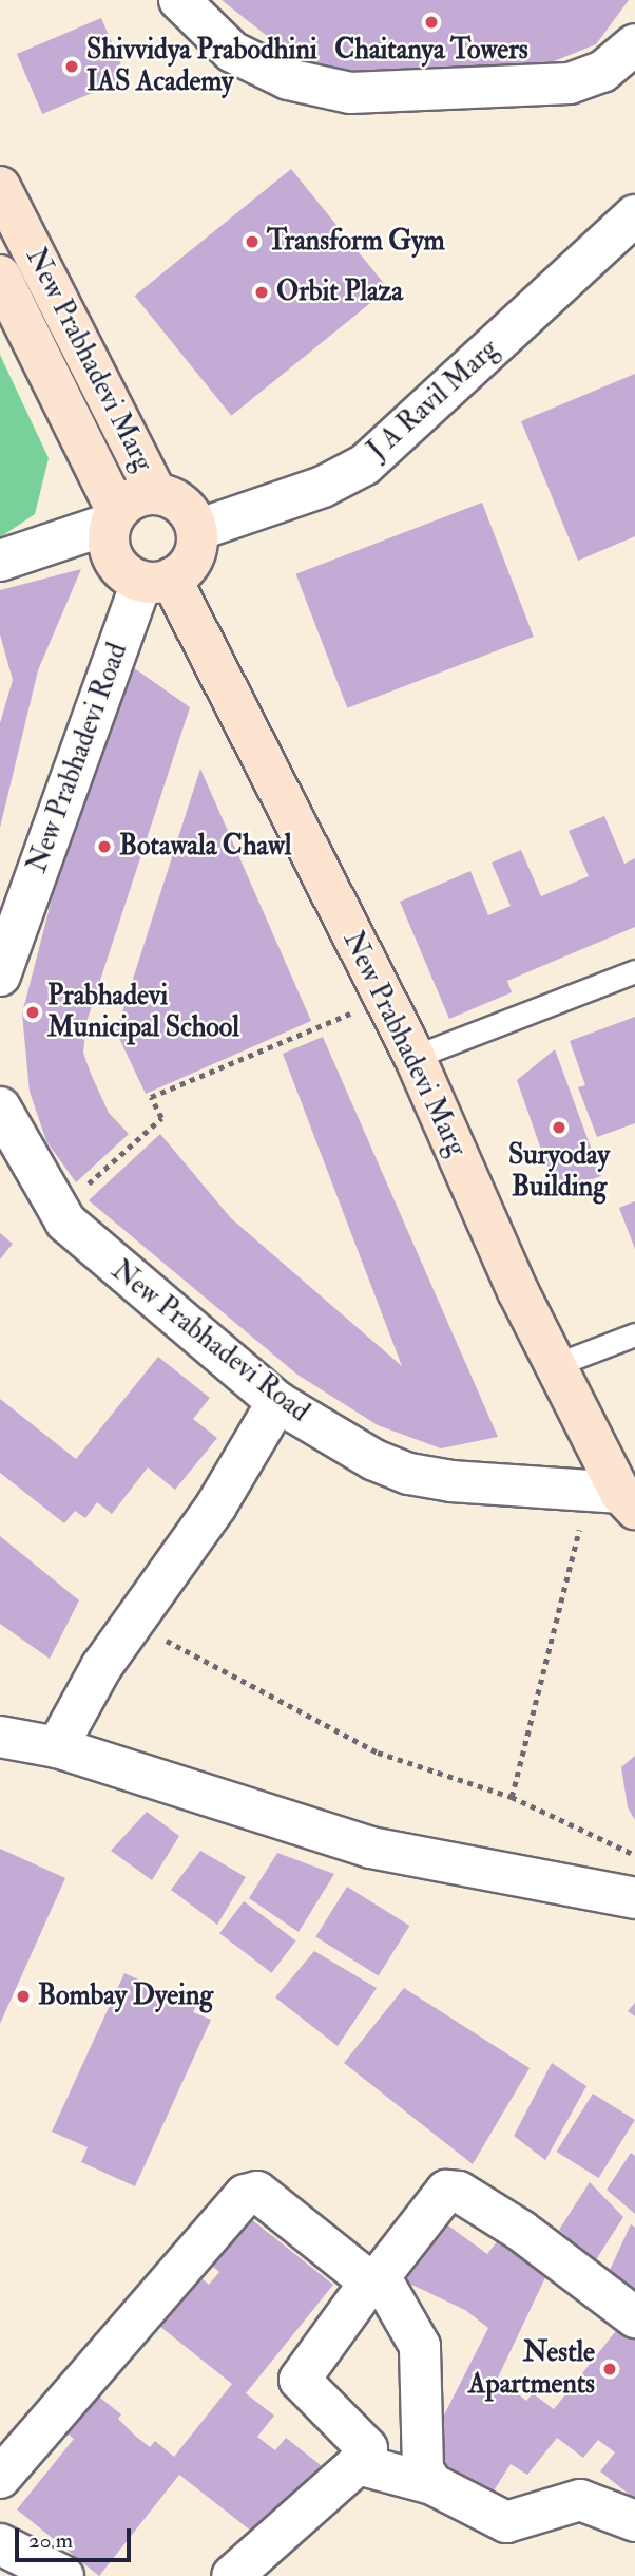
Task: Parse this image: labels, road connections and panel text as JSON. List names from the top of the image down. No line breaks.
{"streets":{"main road":["New Prabhadevi Marg"],"street":["J A Ravil Marg","New Prabhadevi Road"]},"crossings":[["New Prabhadevi Marg","J A Ravil Marg"],["New Prabhadevi Marg","New Prabhadevi Road"],["J A Ravil Marg","New Prabhadevi Road"]],"places":["Chaitanya Towers","Shivvidya Prabodhini IAS Academy","Transform Gym","Orbit Plaza","Botawala Chawl","Prabhadevi Municipal School","Suryoday Building","Bombay Dyeing","Nestle Apartments"],"scale_bar":"20 m"}
